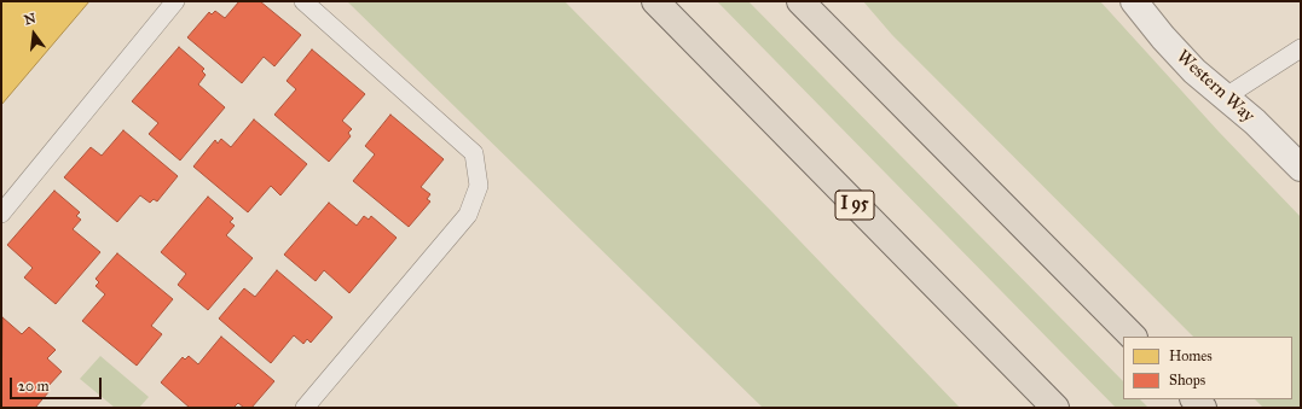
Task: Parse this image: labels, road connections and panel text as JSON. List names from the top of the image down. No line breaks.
{"streets":{"highway":["I 95"],"street":["Western Way"]},"legend":["Homes","Shops"],"scale_bar":"20 m","north":"top"}
